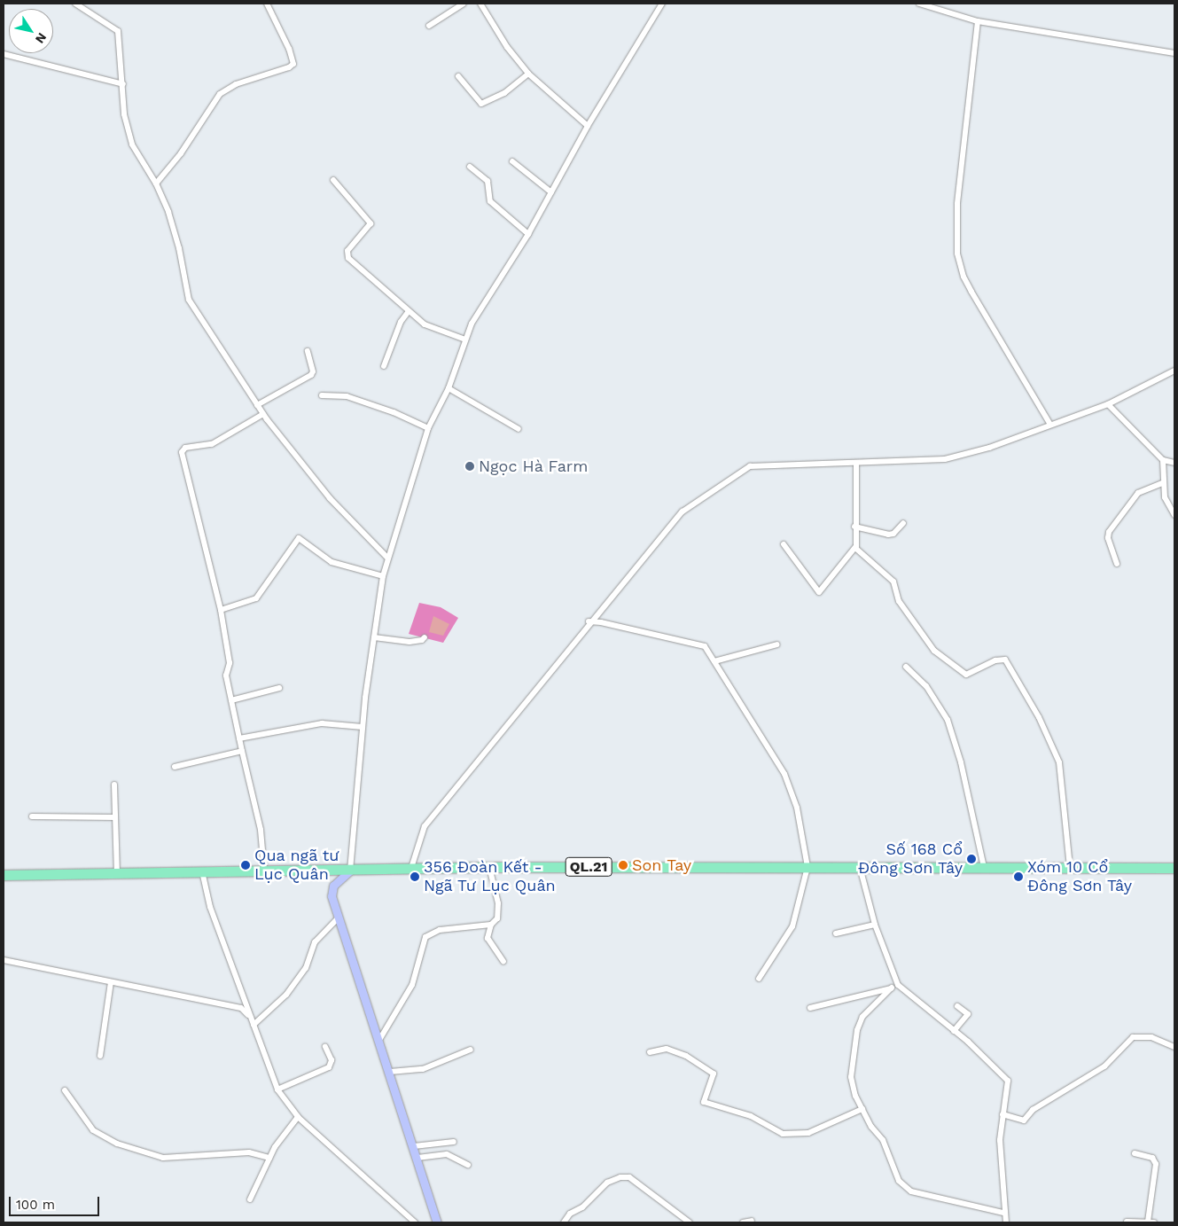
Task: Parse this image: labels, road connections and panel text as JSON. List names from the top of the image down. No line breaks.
{"streets":{"highway":["QL.21"]},"places":["Ngọc Hà Farm","Số 168 Cổ Đông Sơn Tây","Qua ngã tư Lục Quân","Son Tay","356 Đoàn Kết - Ngã Tư Lục Quân","Xóm 10 Cổ Đông Sơn Tây"],"scale_bar":"100 m","north":"bottom right"}
